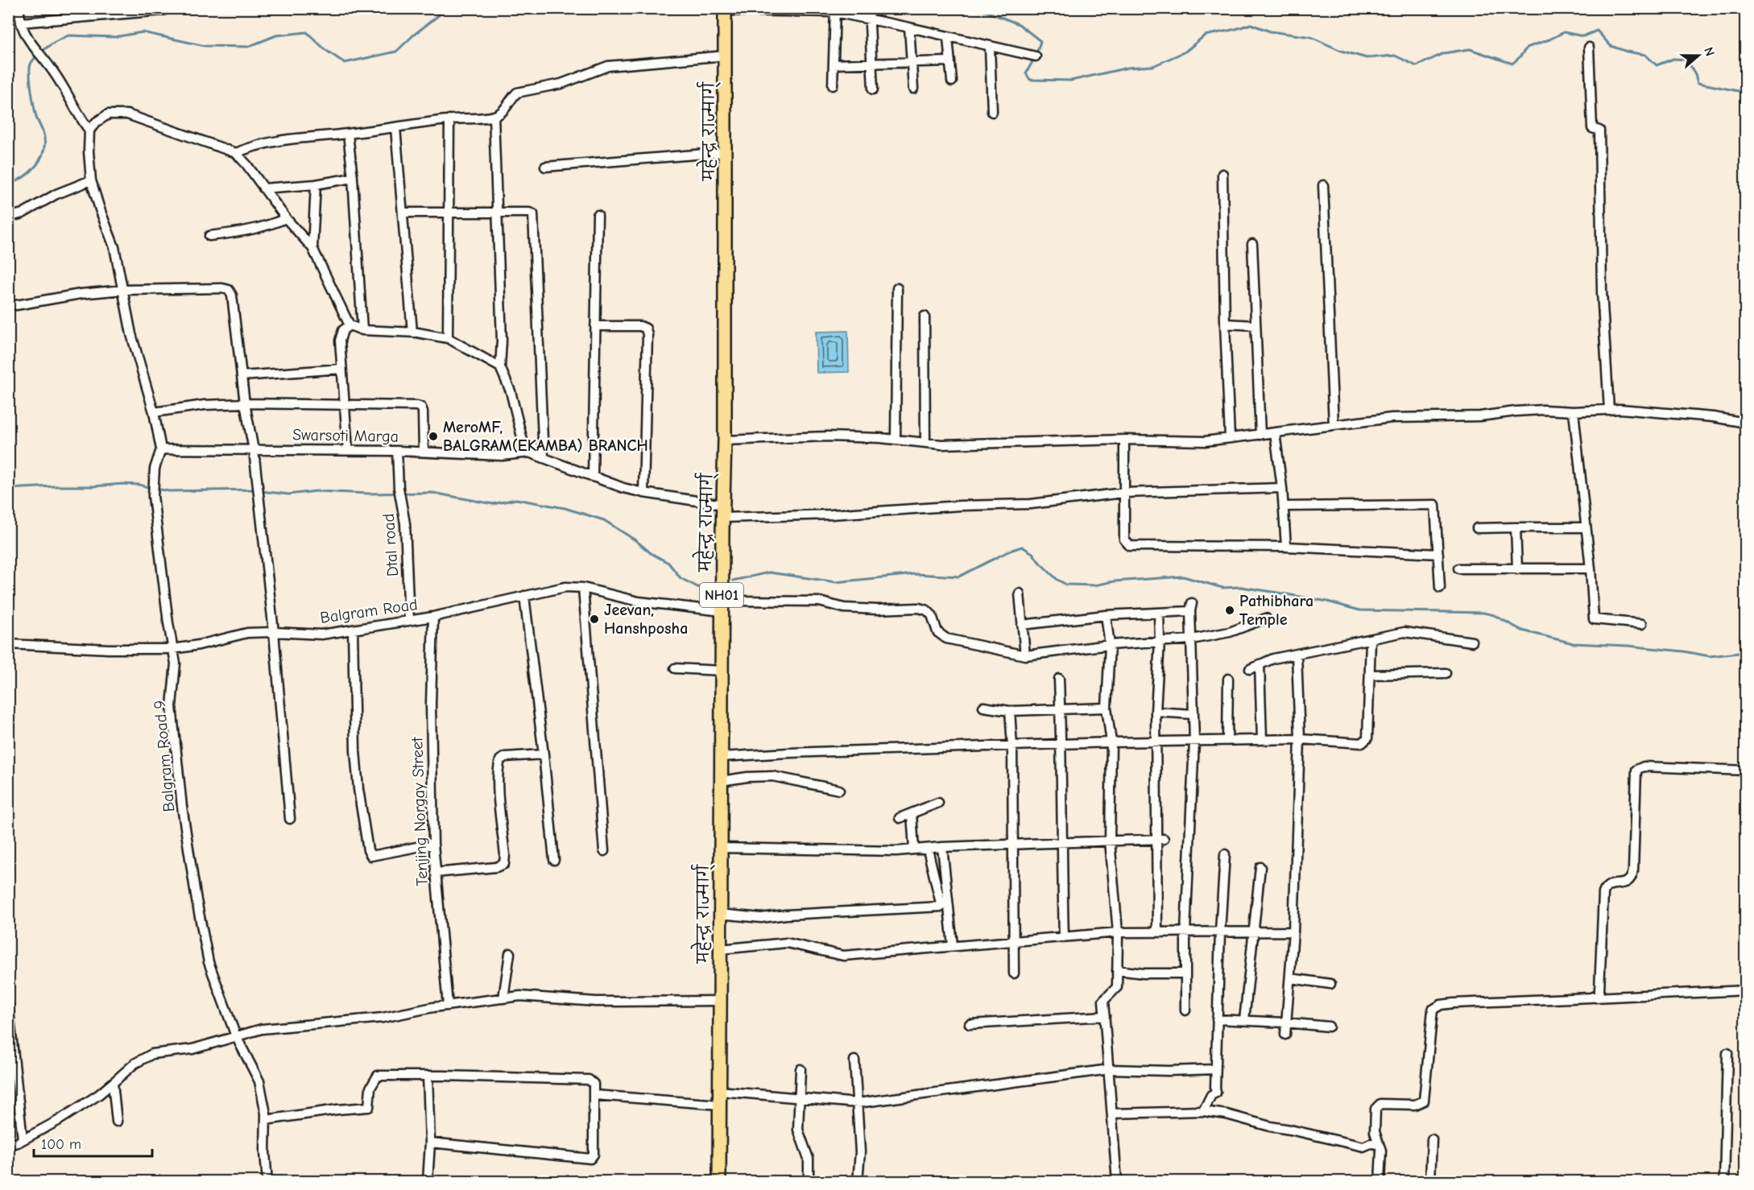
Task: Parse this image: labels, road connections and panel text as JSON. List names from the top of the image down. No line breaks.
{"streets":{"highway":["महेन्द्र राज्मार्ग्","NH01"],"street":["Swarsoti Marga","Dtal road","Balgram Road","Balgram Road 9","Tenjing Norgay Street"]},"crossings":[["महेन्द्र राज्मार्ग्","Balgram Road"],["Swarsoti Marga","Dtal road"],["Swarsoti Marga","Balgram Road 9"],["Dtal road","Balgram Road"],["Balgram Road","Balgram Road 9"],["Balgram Road","Tenjing Norgay Street"]],"places":["MeroMF, BALGRAM(EKAMBA) BRANCH","Pathibhara Temple","Jeevan, Hanshposha"],"scale_bar":"100 m","north":"right"}
